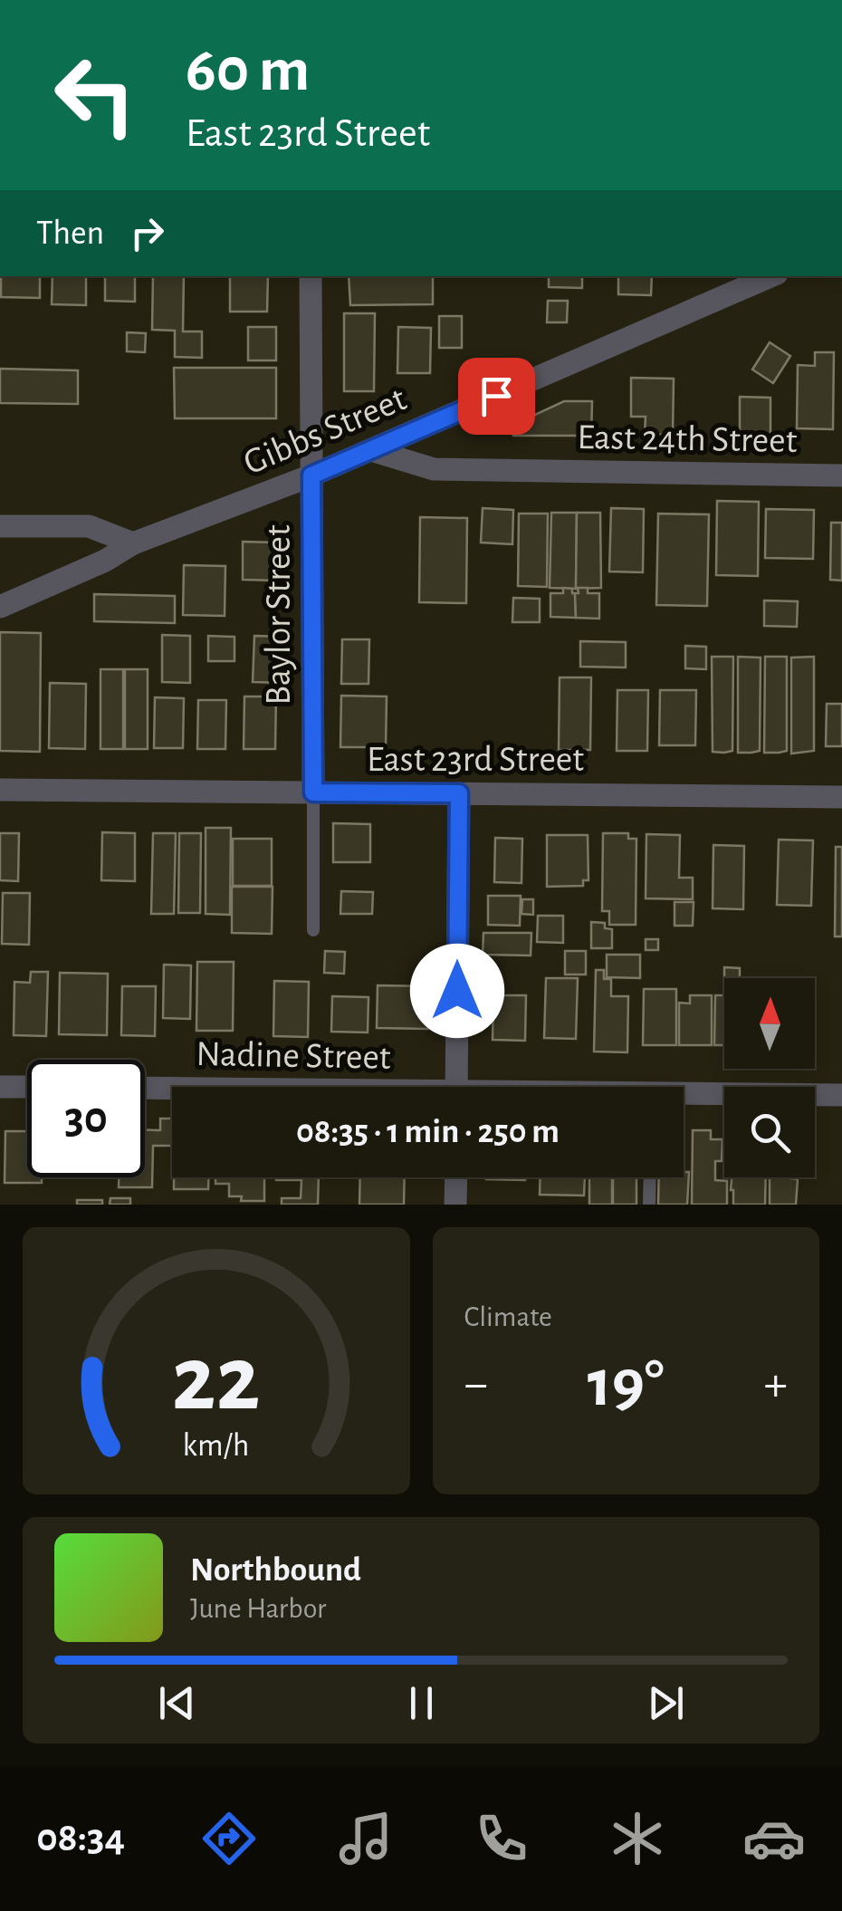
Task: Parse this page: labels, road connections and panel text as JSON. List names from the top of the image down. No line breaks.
{"streets":{"street":["Gibbs Street","East 24th Street","Baylor Street","East 23rd Street","Nadine Street"]},"crossings":[["Gibbs Street","East 24th Street"],["Gibbs Street","Baylor Street"],["Baylor Street","East 23rd Street"]],"north":"top","page":{"turn":["60 m","East 23rd Street"],"then":"Then","limit":"30","trip":"08:35 · 1 min · 250 m","tile":"Climate","heat":["−","19°","+"],"song":["Northbound","June Harbor"],"tabs":"08:34","gauge":["22","km/h"]}}
